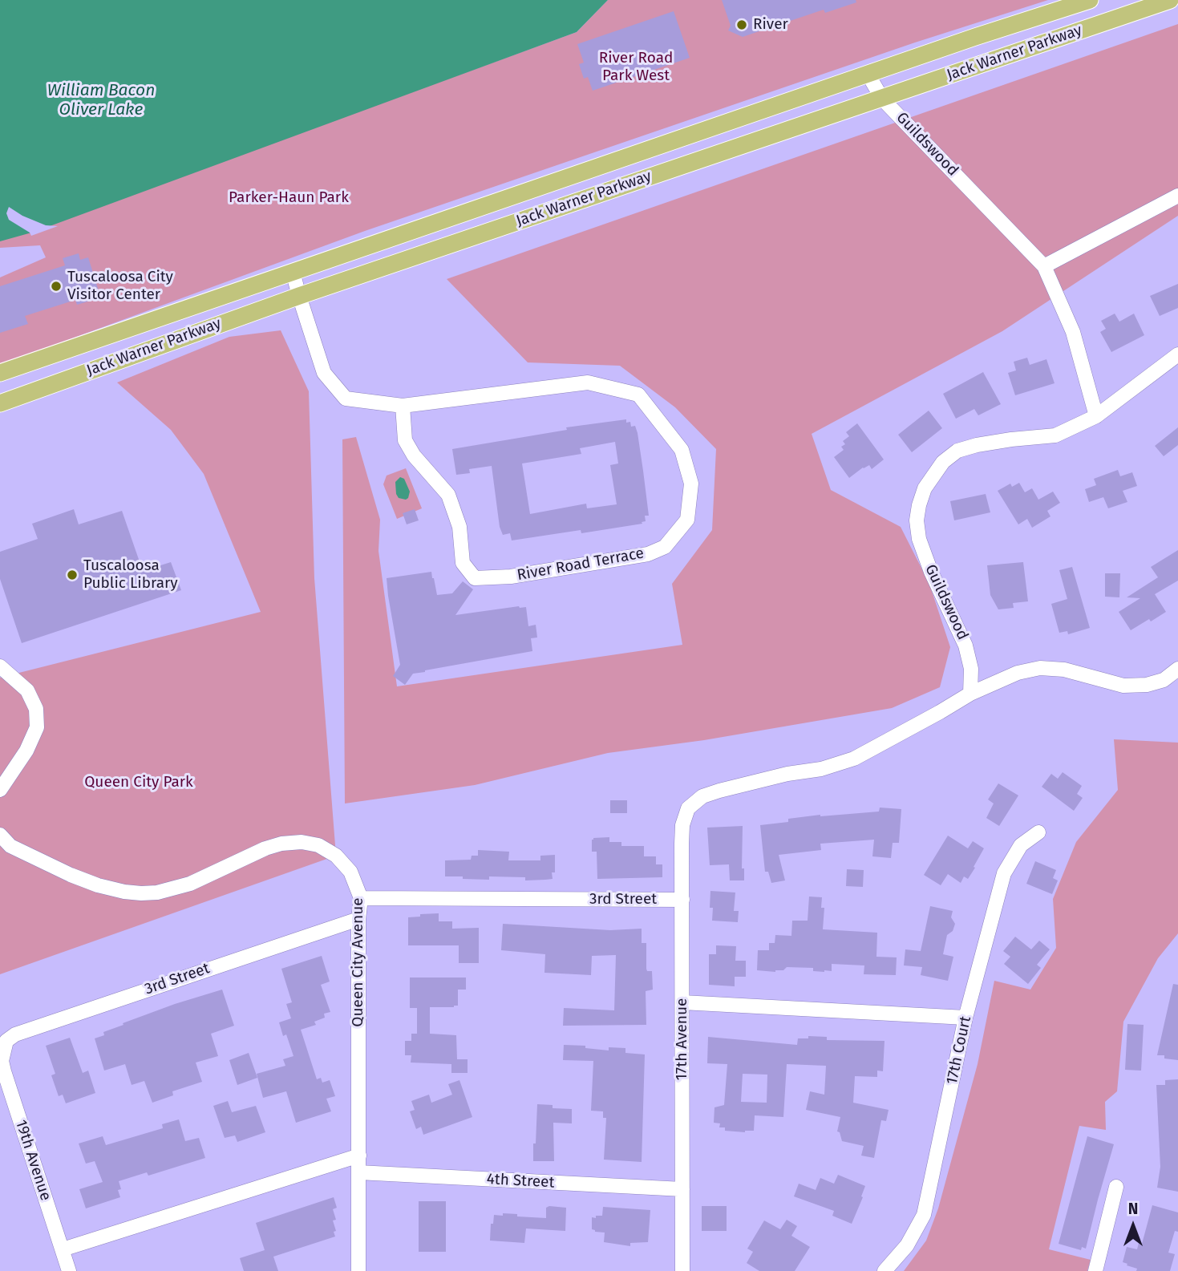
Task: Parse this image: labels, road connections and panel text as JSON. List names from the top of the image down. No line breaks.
{"streets":{"main road":["Jack Warner Parkway"],"street":["Guildswood","River Road Terrace","3rd Street","Queen City Avenue","17th Avenue","17th Court","19th Avenue","4th Street"]},"crossings":[["Jack Warner Parkway","Guildswood"],["Jack Warner Parkway","River Road Terrace"],["Guildswood","17th Avenue"],["3rd Street","Queen City Avenue"],["3rd Street","17th Avenue"],["3rd Street","19th Avenue"],["Queen City Avenue","4th Street"],["17th Avenue","4th Street"]],"water":["William Bacon Oliver Lake"],"parks":["River Road Park West","Parker-Haun Park","Queen City Park"],"places":["River","Tuscaloosa City Visitor Center","Tuscaloosa Public Library"],"north":"top"}
